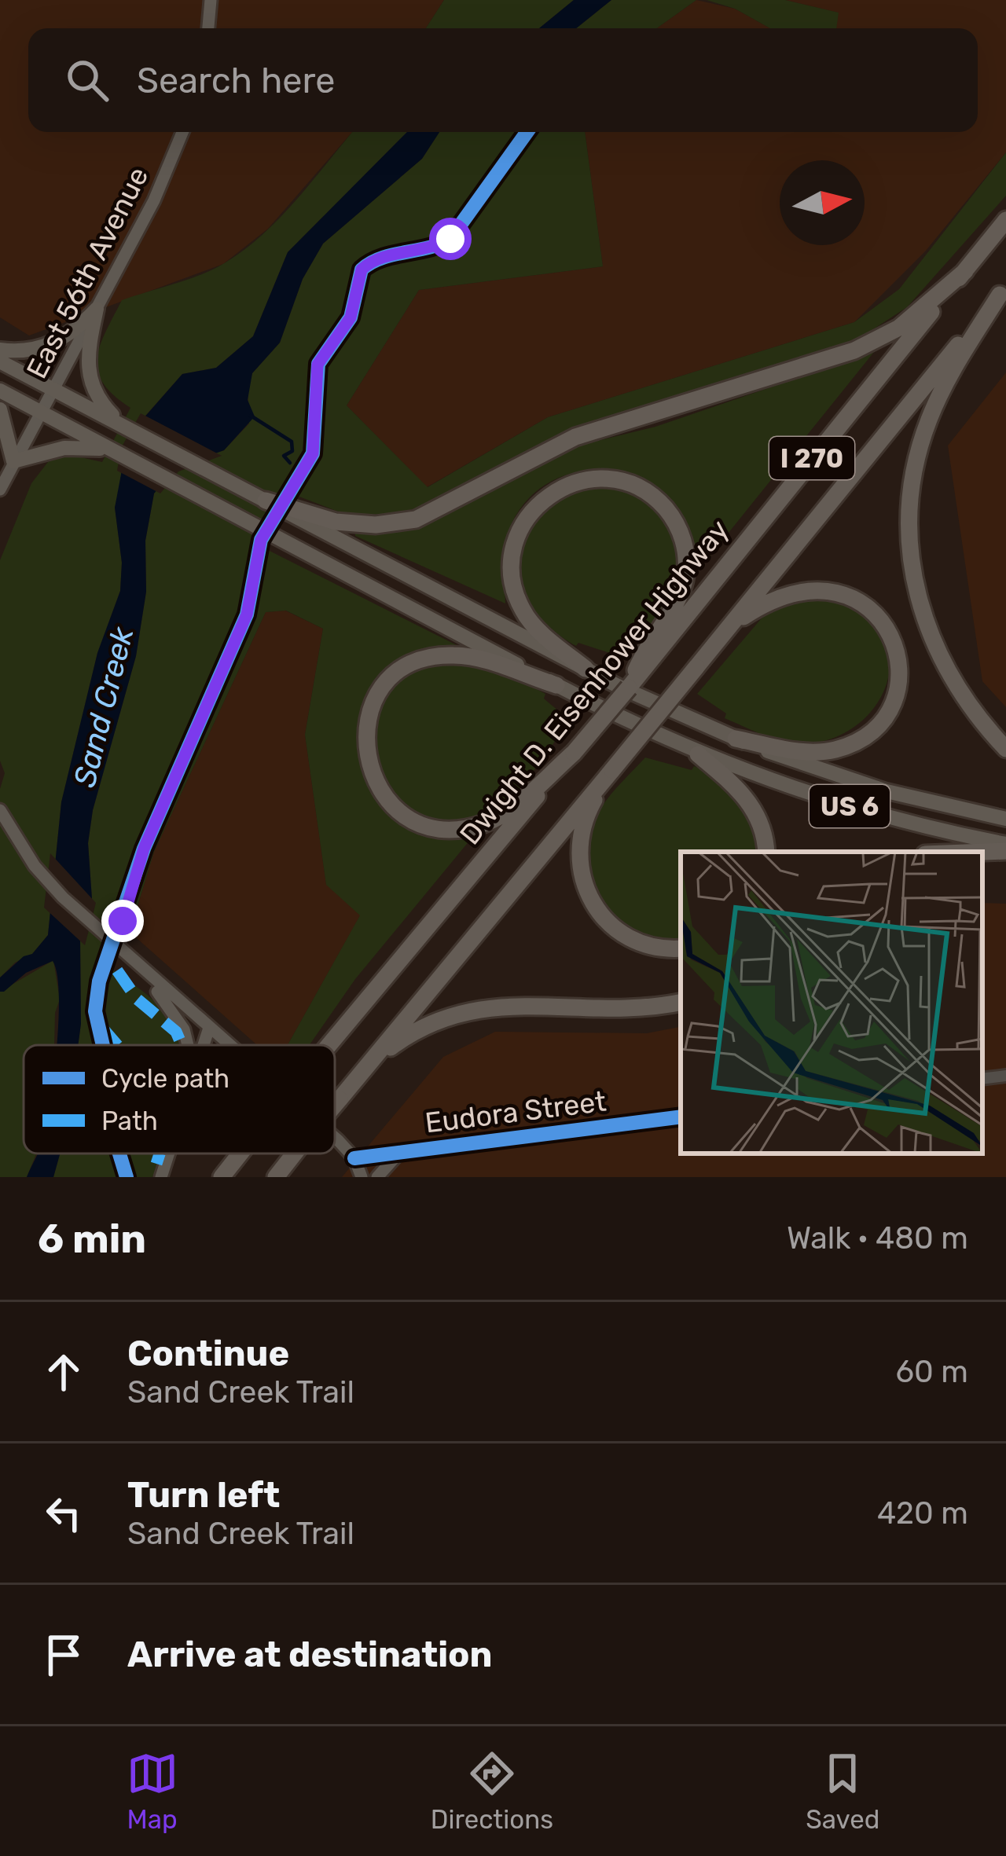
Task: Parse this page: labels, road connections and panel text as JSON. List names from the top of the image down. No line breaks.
{"streets":{"highway":["I 270","Dwight D. Eisenhower Highway","US 6"],"main road":["East 56th Avenue"],"street":["Eudora Street"]},"crossings":[["East 56th Avenue","US 6"]],"water":["Sand Creek"],"legend":["Cycle path","Path"],"north":"right","page":{"search":"Search here","heading":["6 min","Walk · 480 m"],"list":[["Continue","Sand Creek Trail","60 m"],["Turn left","Sand Creek Trail","420 m"],"Arrive at destination"],"nav":["Map","Directions","Saved"]}}
